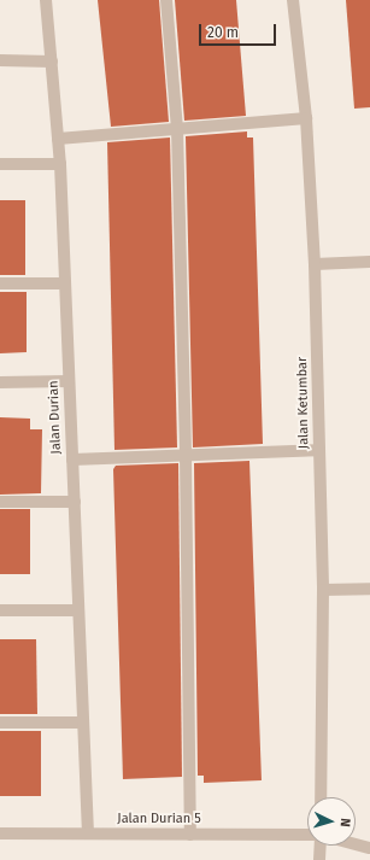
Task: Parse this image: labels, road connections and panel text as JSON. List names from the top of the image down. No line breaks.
{"streets":{"street":["Jalan Ketumbar","Jalan Durian","Jalan Durian 5"]},"crossings":[["Jalan Durian","Jalan Durian 5"]],"scale_bar":"20 m","north":"right"}
